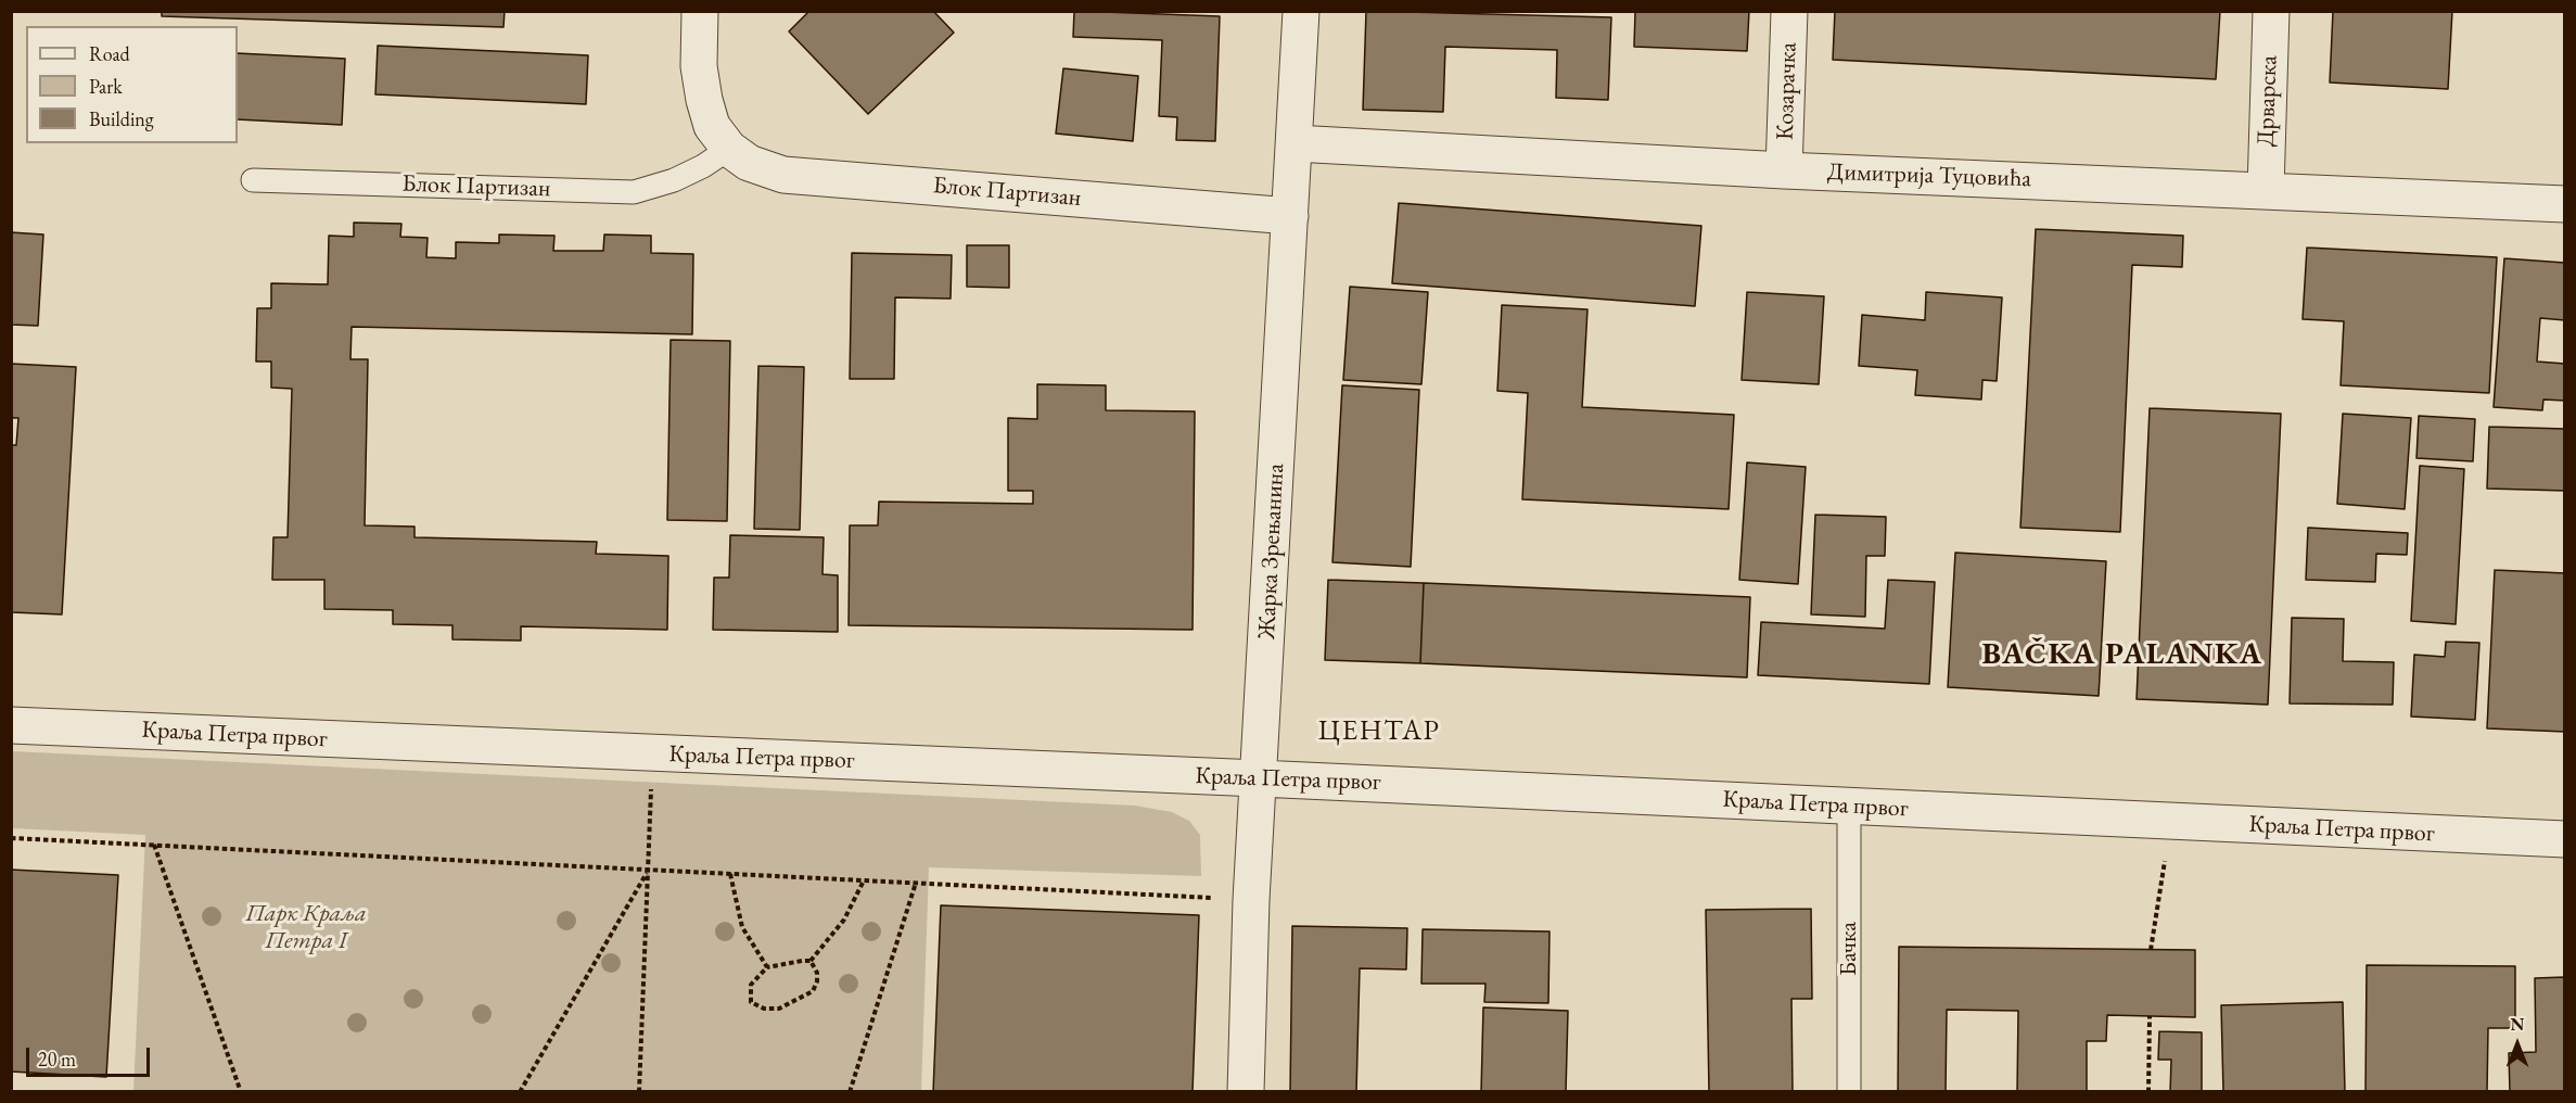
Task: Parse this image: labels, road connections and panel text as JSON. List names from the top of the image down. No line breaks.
{"streets":{"street":["Козарачка","Дрварска","Димитрија Туцовића","Блок Партизан","Жарка Зрењанина","Краља Петра првог"],"lane":["Бачка"]},"crossings":[["Козарачка","Димитрија Туцовића"],["Дрварска","Димитрија Туцовића"],["Димитрија Туцовића","Жарка Зрењанина"],["Блок Партизан","Жарка Зрењанина"],["Жарка Зрењанина","Краља Петра првог"],["Краља Петра првог","Бачка"]],"districts":["BAČKA PALANKA","ЦЕНТАР"],"parks":["Парк Краља Петра I"],"legend":["Road","Park","Building"],"scale_bar":"20 m","north":"top"}
